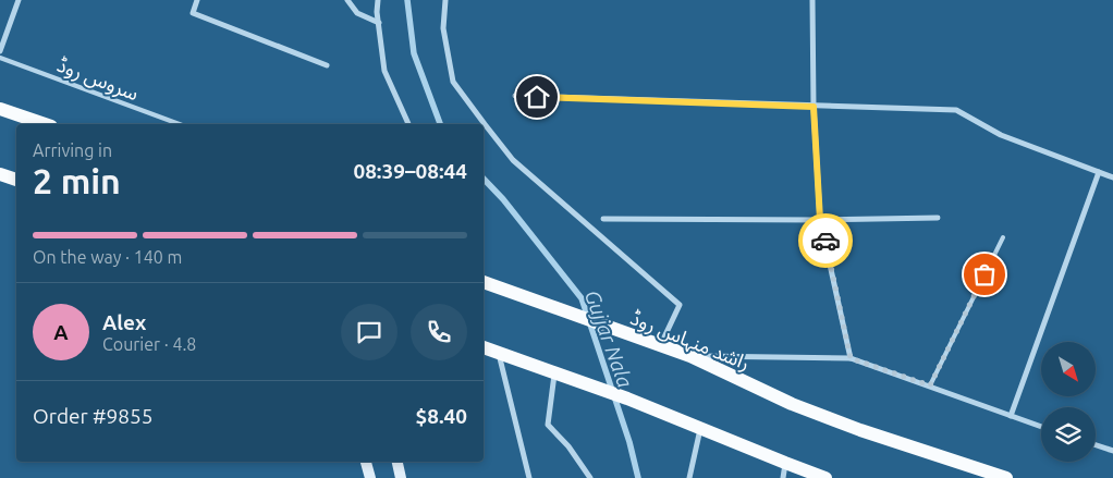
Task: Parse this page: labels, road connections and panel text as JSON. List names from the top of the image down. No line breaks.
{"streets":{"main road":["راشد منہاس روڈ"],"lane":["سروس روڈ"]},"water":["Gujjar Nala"],"north":"bottom right","page":{"heading":["2 min","Arriving in","08:39–08:44"],"panel":["Alex","Courier · 4.8","Order #9855","$8.40"],"bar":"On the way · 140 m","round":"A"}}
